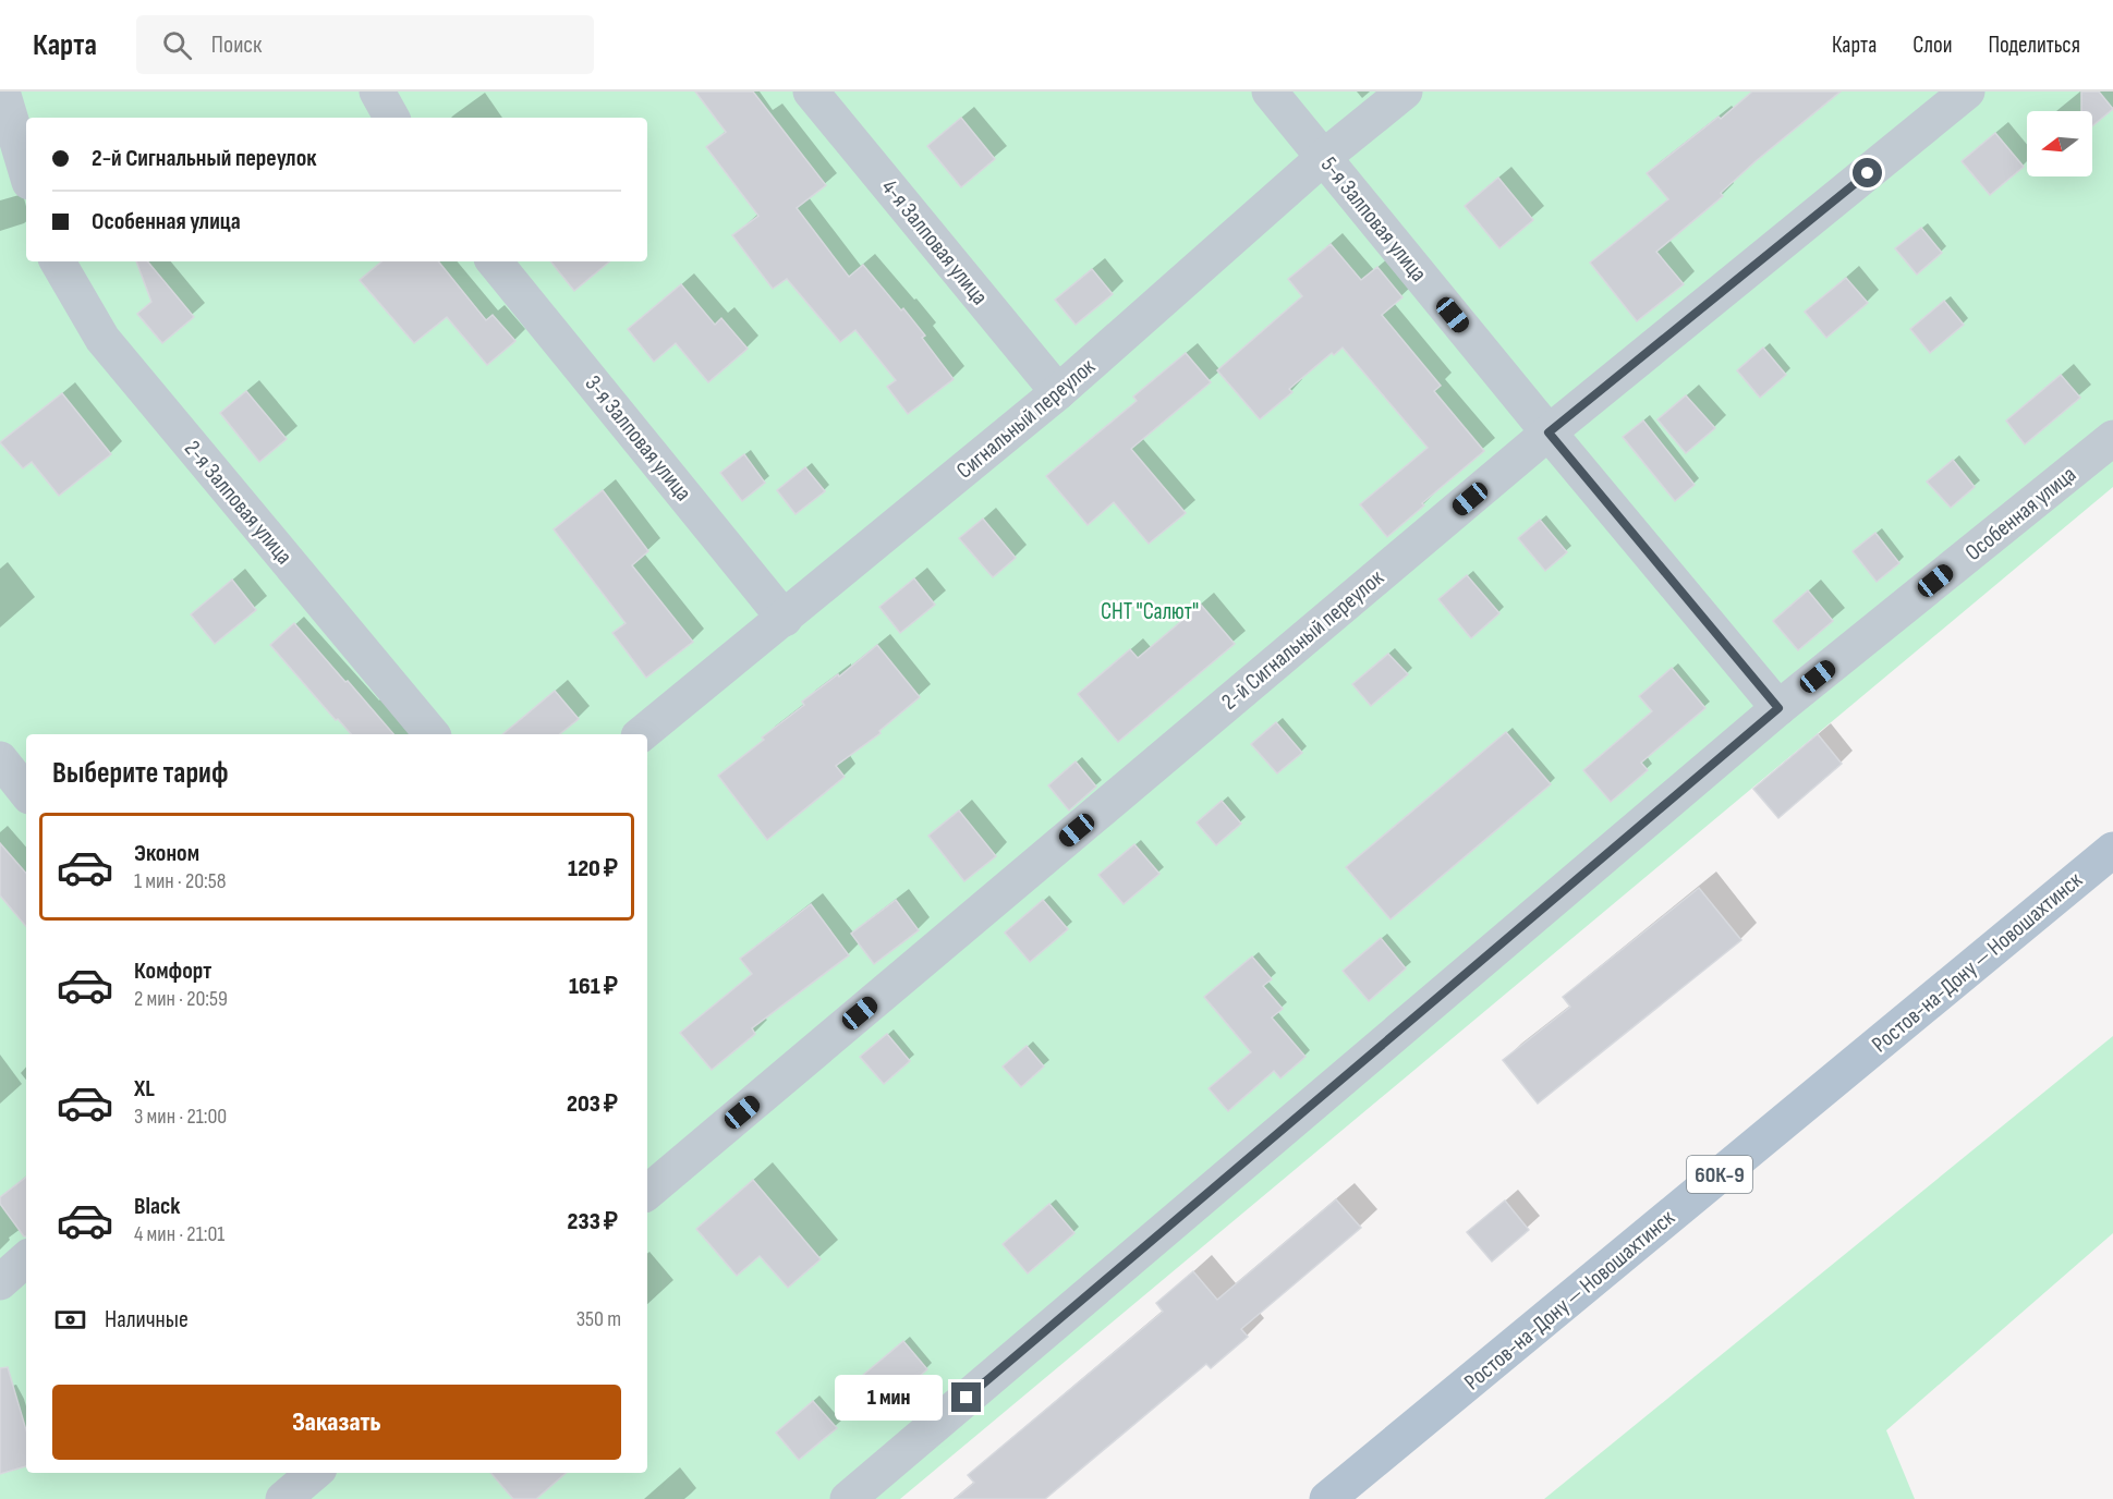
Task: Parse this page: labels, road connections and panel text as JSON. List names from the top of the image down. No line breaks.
{"streets":{"main road":["Ростов-на-Дону — Новошахтинск","60К-9"],"street":["5-я Залповая улица","4-я Залповая улица","Сигнальный переулок","3-я Залповая улица","2-я Залповая улица","Особенная улица","2-й Сигнальный переулок"]},"crossings":[["5-я Залповая улица","Сигнальный переулок"],["5-я Залповая улица","Особенная улица"],["5-я Залповая улица","2-й Сигнальный переулок"],["4-я Залповая улица","Сигнальный переулок"],["Сигнальный переулок","3-я Залповая улица"]],"parks":["СНТ \"Салют\""],"north":"left","page":{"header":"Карта","search":"Поиск","nav":["Карта","Слои","Поделиться"],"banner":["2-й Сигнальный переулок","Особенная улица"],"heading":"Выберите тариф","list":[{"name":"Эконом","note":"1 мин · 20:58","value":"120 ₽"},{"name":"Комфорт","note":"2 мин · 20:59","value":"161 ₽"},{"name":"XL","note":"3 мин · 21:00","value":"203 ₽"},{"name":"Black","note":"4 мин · 21:01","value":"233 ₽"}],"pay":["Наличные","350 m"],"buttons":"Заказать","bubble":"1 мин"}}
